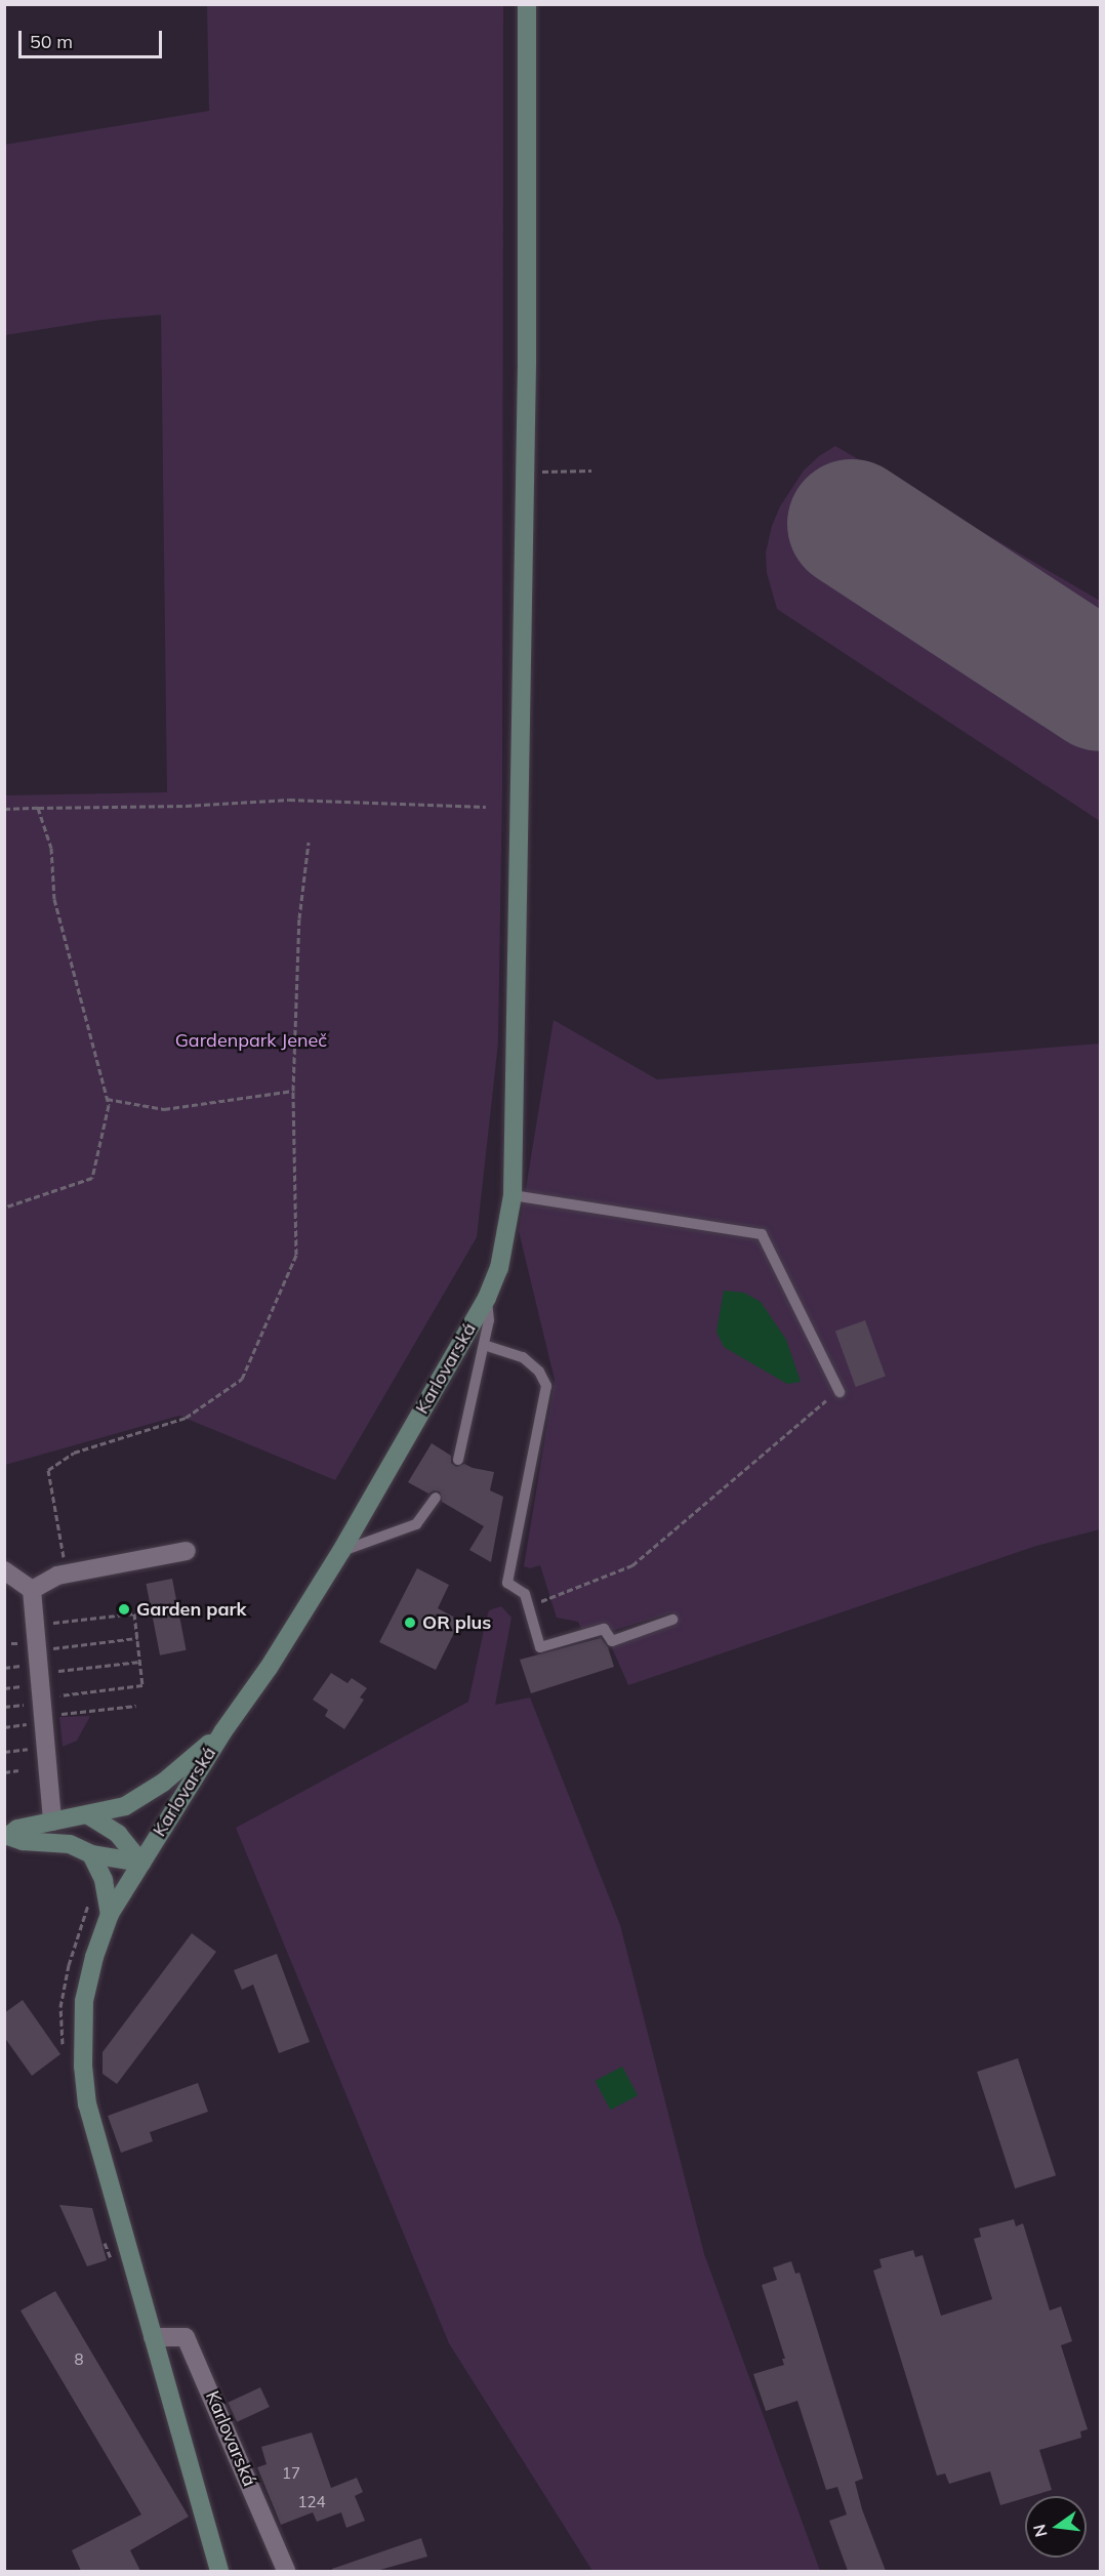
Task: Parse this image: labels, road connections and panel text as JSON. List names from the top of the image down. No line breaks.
{"streets":{"main road":["Karlovarská"]},"parks":["Gardenpark Jeneč"],"places":["Garden park","OR plus"],"house_numbers":["8","17","124"],"scale_bar":"50 m","north":"left"}
